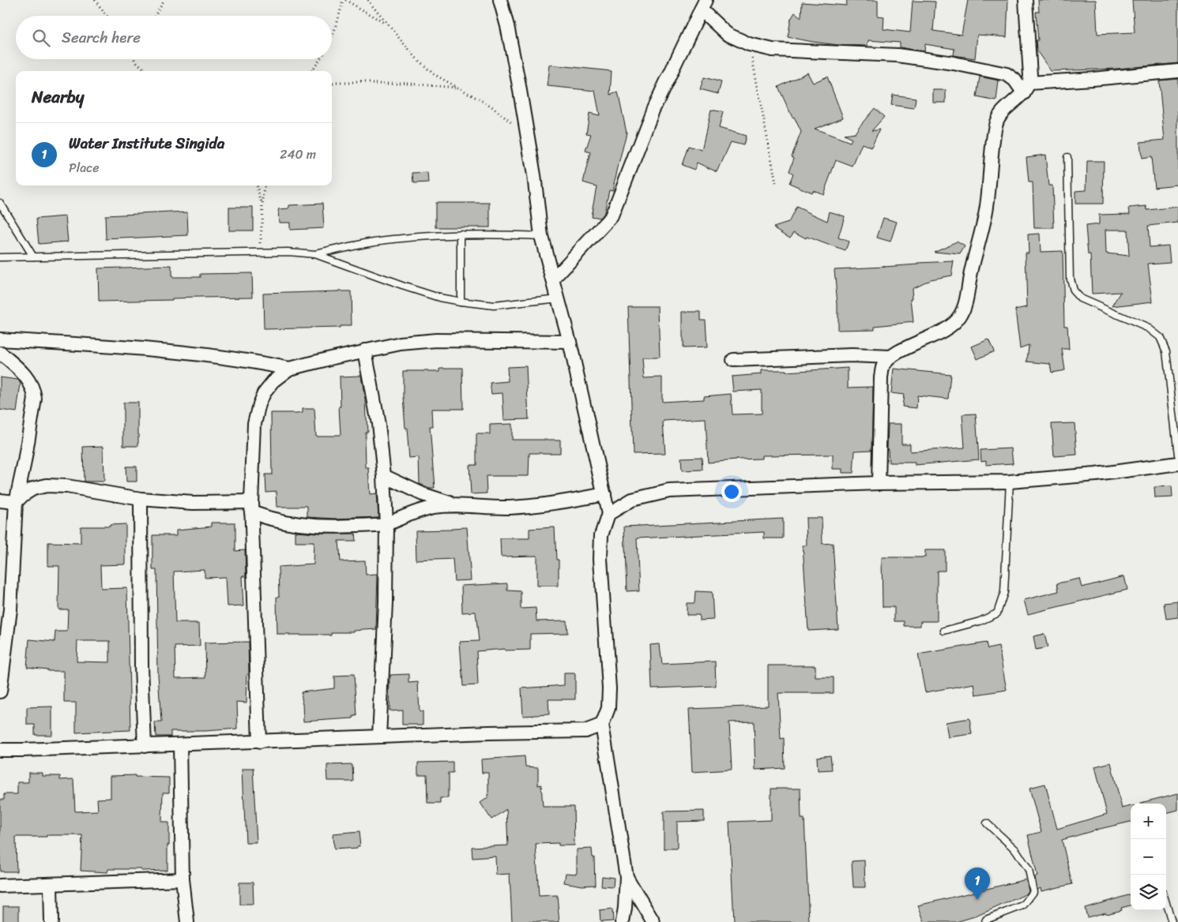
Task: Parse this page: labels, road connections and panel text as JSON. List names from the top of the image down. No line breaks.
{"page":{"search":"Search here","heading":"Nearby","list":[{"mark":"1","name":"Water Institute Singida","note":"Place","value":"240 m"}],"map_buttons":["+","−"],"pins":"1"}}
